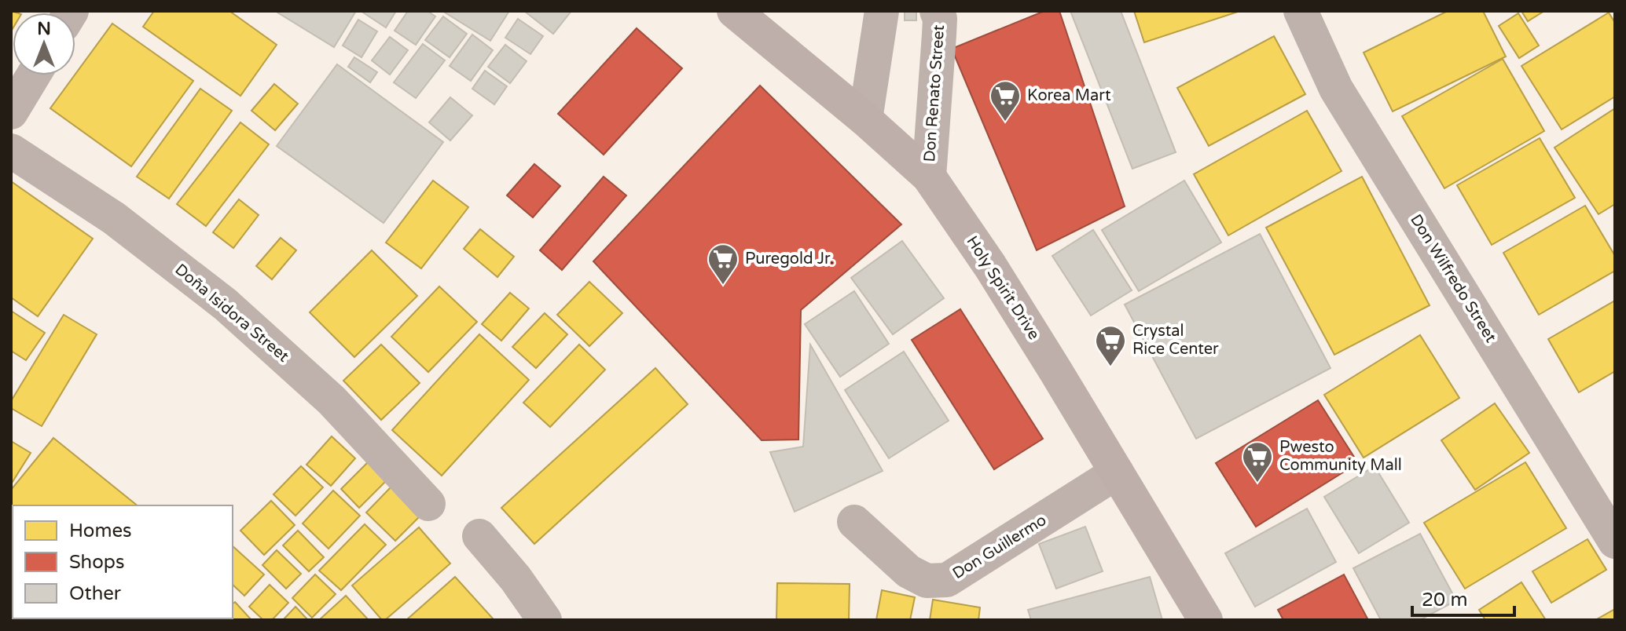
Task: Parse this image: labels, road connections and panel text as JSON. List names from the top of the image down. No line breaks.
{"streets":{"main road":["Holy Spirit Drive"],"street":["Don Renato Street","Don Wilfredo Street","Doña Isidora Street","Don Guillermo"]},"crossings":[["Don Renato Street","Holy Spirit Drive"],["Holy Spirit Drive","Don Guillermo"]],"places":{"supermarket":["Korea Mart","Puregold Jr.","Crystal Rice Center","Pwesto Community Mall"]},"legend":["Homes","Shops","Other"],"scale_bar":"20 m","north":"top"}
